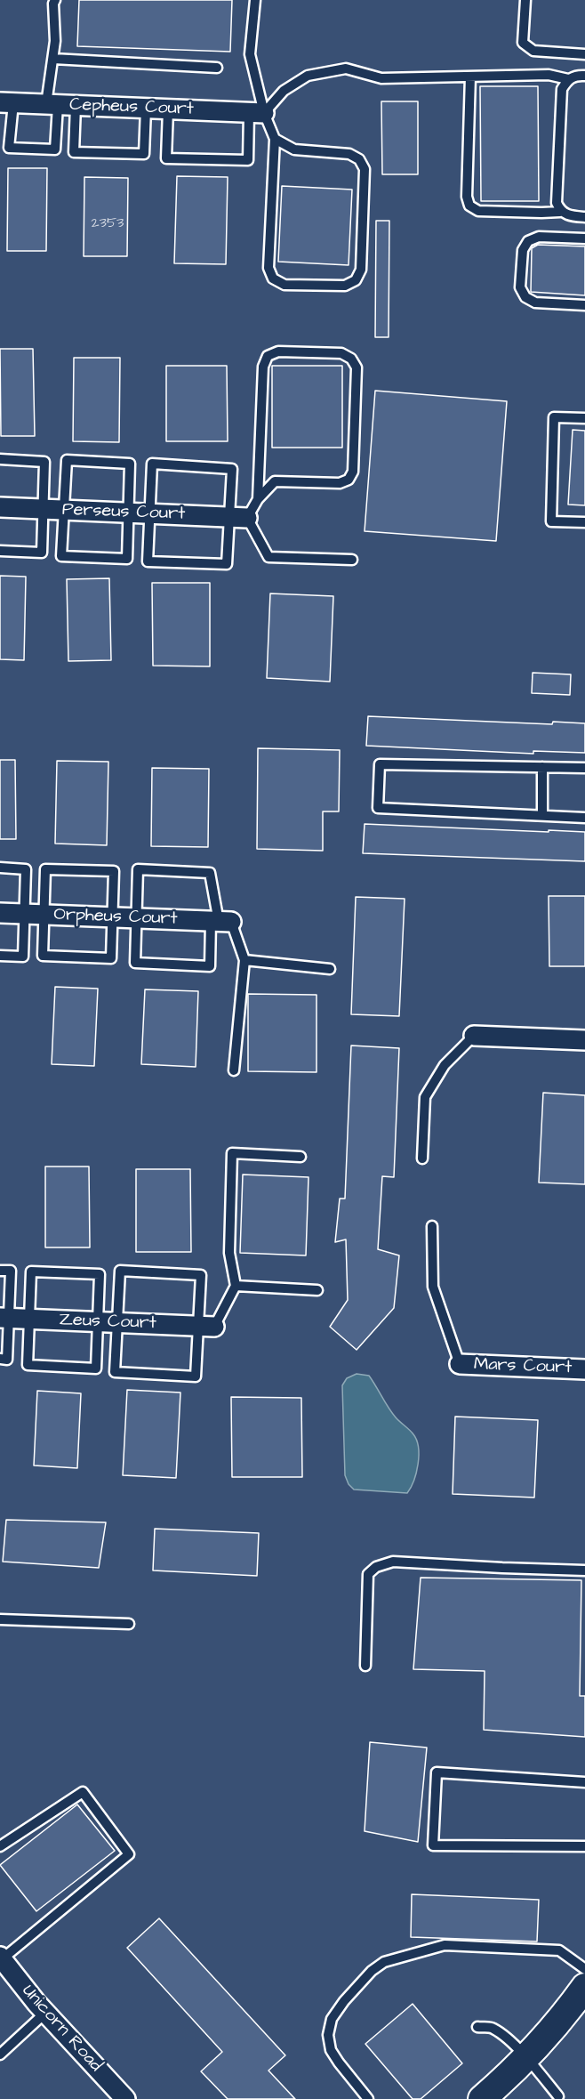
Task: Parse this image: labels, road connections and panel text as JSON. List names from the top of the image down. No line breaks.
{"streets":{"street":["Cepheus Court","Perseus Court","Orpheus Court","Zeus Court","Mars Court","Unicorn Road"]},"house_numbers":["2353"]}
